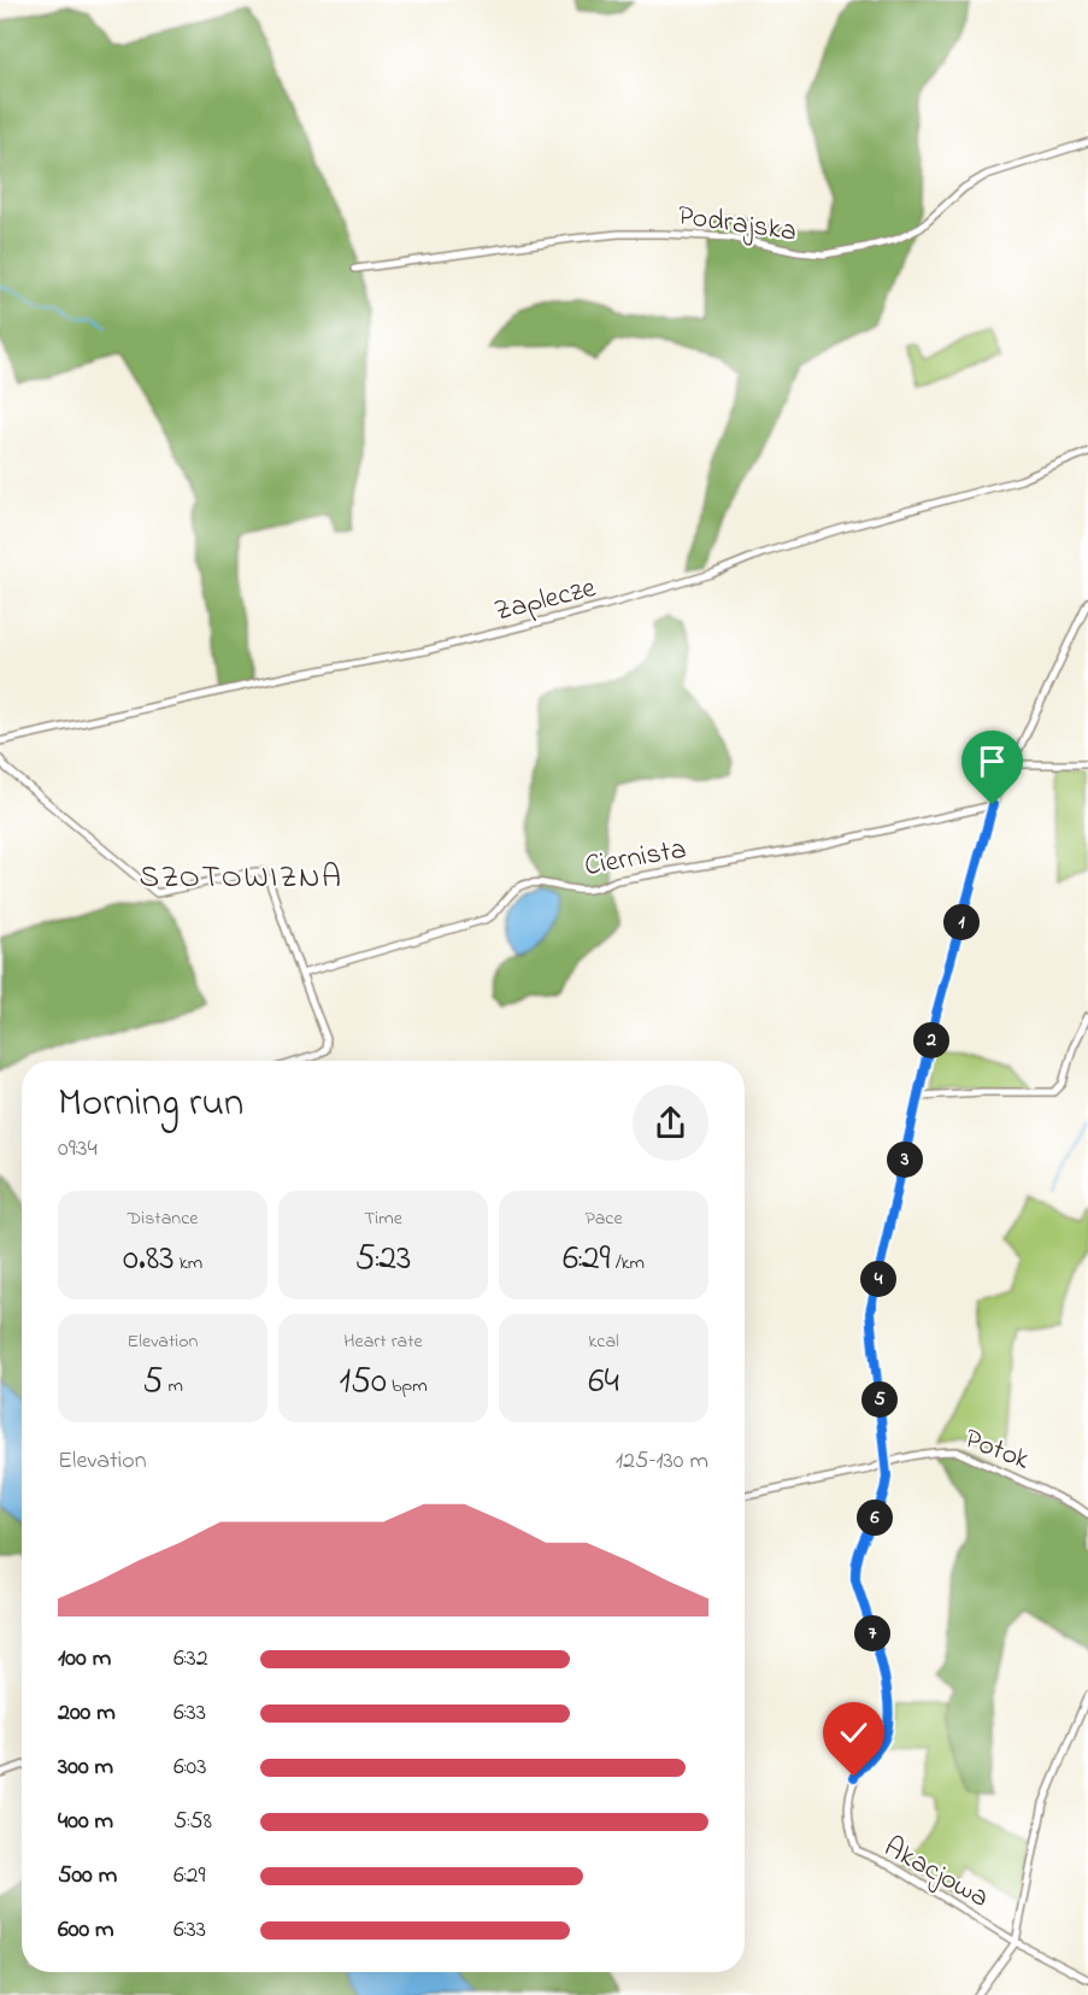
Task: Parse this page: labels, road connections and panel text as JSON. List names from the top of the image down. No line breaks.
{"streets":{"street":["Podrajska","Zaplecze","Ciernista","Potok","Akacjowa"]},"crossings":[["Ciernista","Akacjowa"],["Potok","Akacjowa"]],"districts":["SZOTOWIZNA"],"page":{"pins":["1","2","3","4","5","6","7"],"heading":["Morning run","09:34"],"stats":[["Distance","0.83 km"],["Time","5:23"],["Pace","6:29 /km"],["Elevation","5 m"],["Heart rate","150 bpm"],["kcal","64"]],"chart":["Elevation","125–130 m"],"list":[{"name":"100 m","note":"6:32"},{"name":"200 m","note":"6:33"},{"name":"300 m","note":"6:03"},{"name":"400 m","note":"5:58"},{"name":"500 m","note":"6:29"},{"name":"600 m","note":"6:33"}]}}
